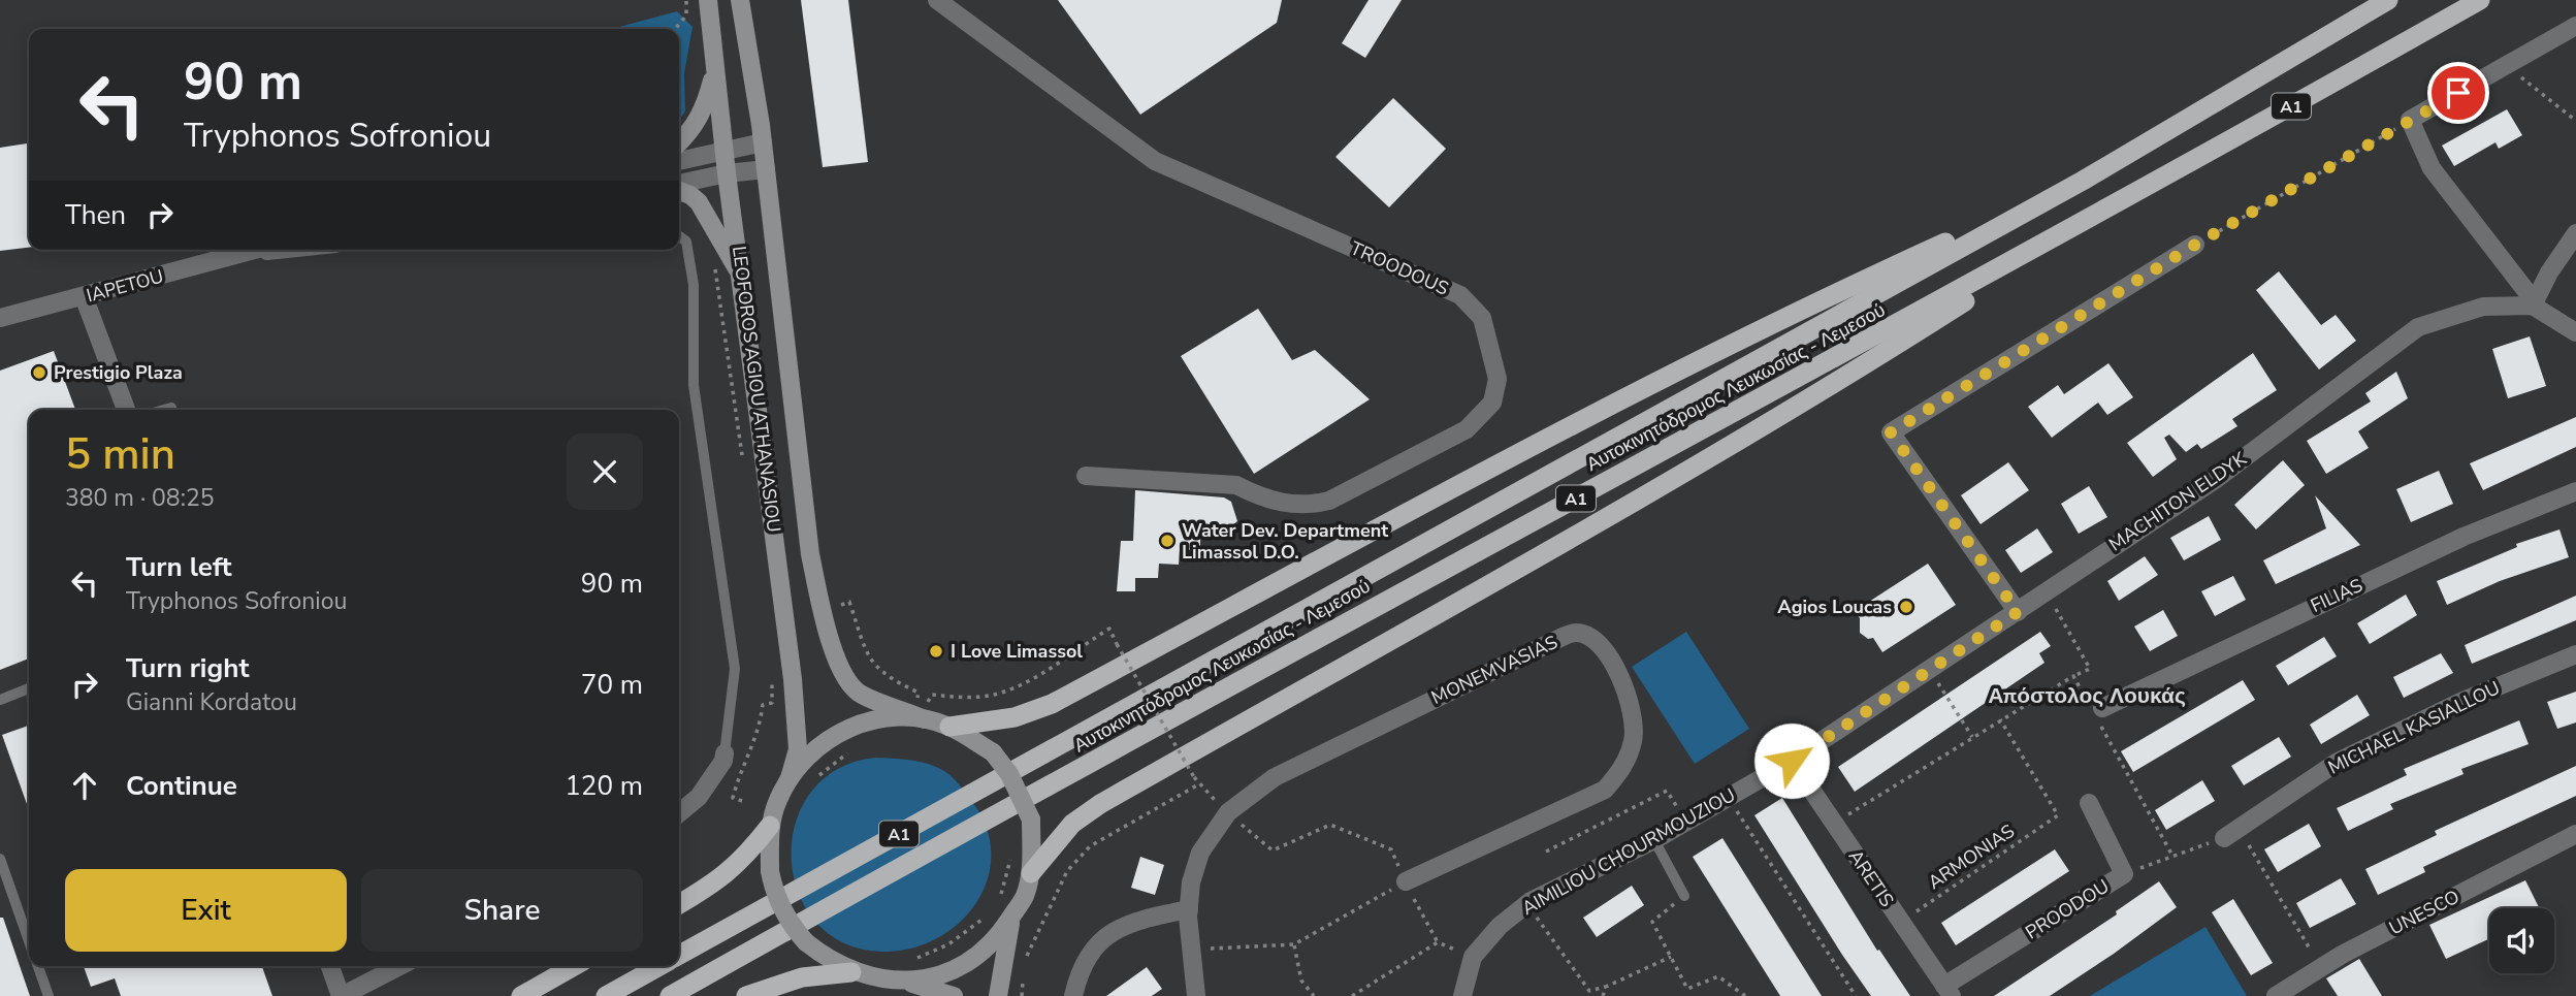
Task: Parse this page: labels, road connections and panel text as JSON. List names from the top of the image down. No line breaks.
{"streets":{"highway":["A1","Αυτοκινητόδρομος Λευκωσίας - Λεμεσού"],"main road":["LEOFOROS AGIOU ATHANASIOU"],"street":["TROODOUS","IAPETOU","MACHITON ELDYK","FILIAS","MONEMVASIAS","MICHAEL KASIALLOU","AIMILIOU CHOURMOUZIOU","ARETIS","PROODOU","UNESCO"],"path":["ARMONIAS"]},"crossings":[["MACHITON ELDYK","AIMILIOU CHOURMOUZIOU"],["MACHITON ELDYK","ARETIS"],["AIMILIOU CHOURMOUZIOU","ARETIS"],["ARMONIAS","ARETIS"],["ARETIS","PROODOU"]],"districts":["Απόστολος Λουκάς"],"places":["Prestigio Plaza","Water Dev. Department Limassol D.O.","Agios Loucas","I Love Limassol"],"page":{"turn":["90 m","Tryphonos Sofroniou"],"then":"Then","heading":["5 min","380 m · 08:25"],"list":[{"name":"Turn left","note":"Tryphonos Sofroniou","value":"90 m"},{"name":"Turn right","note":"Gianni Kordatou","value":"70 m"},{"name":"Continue","value":"120 m"}],"buttons":["Exit","Share"]}}
